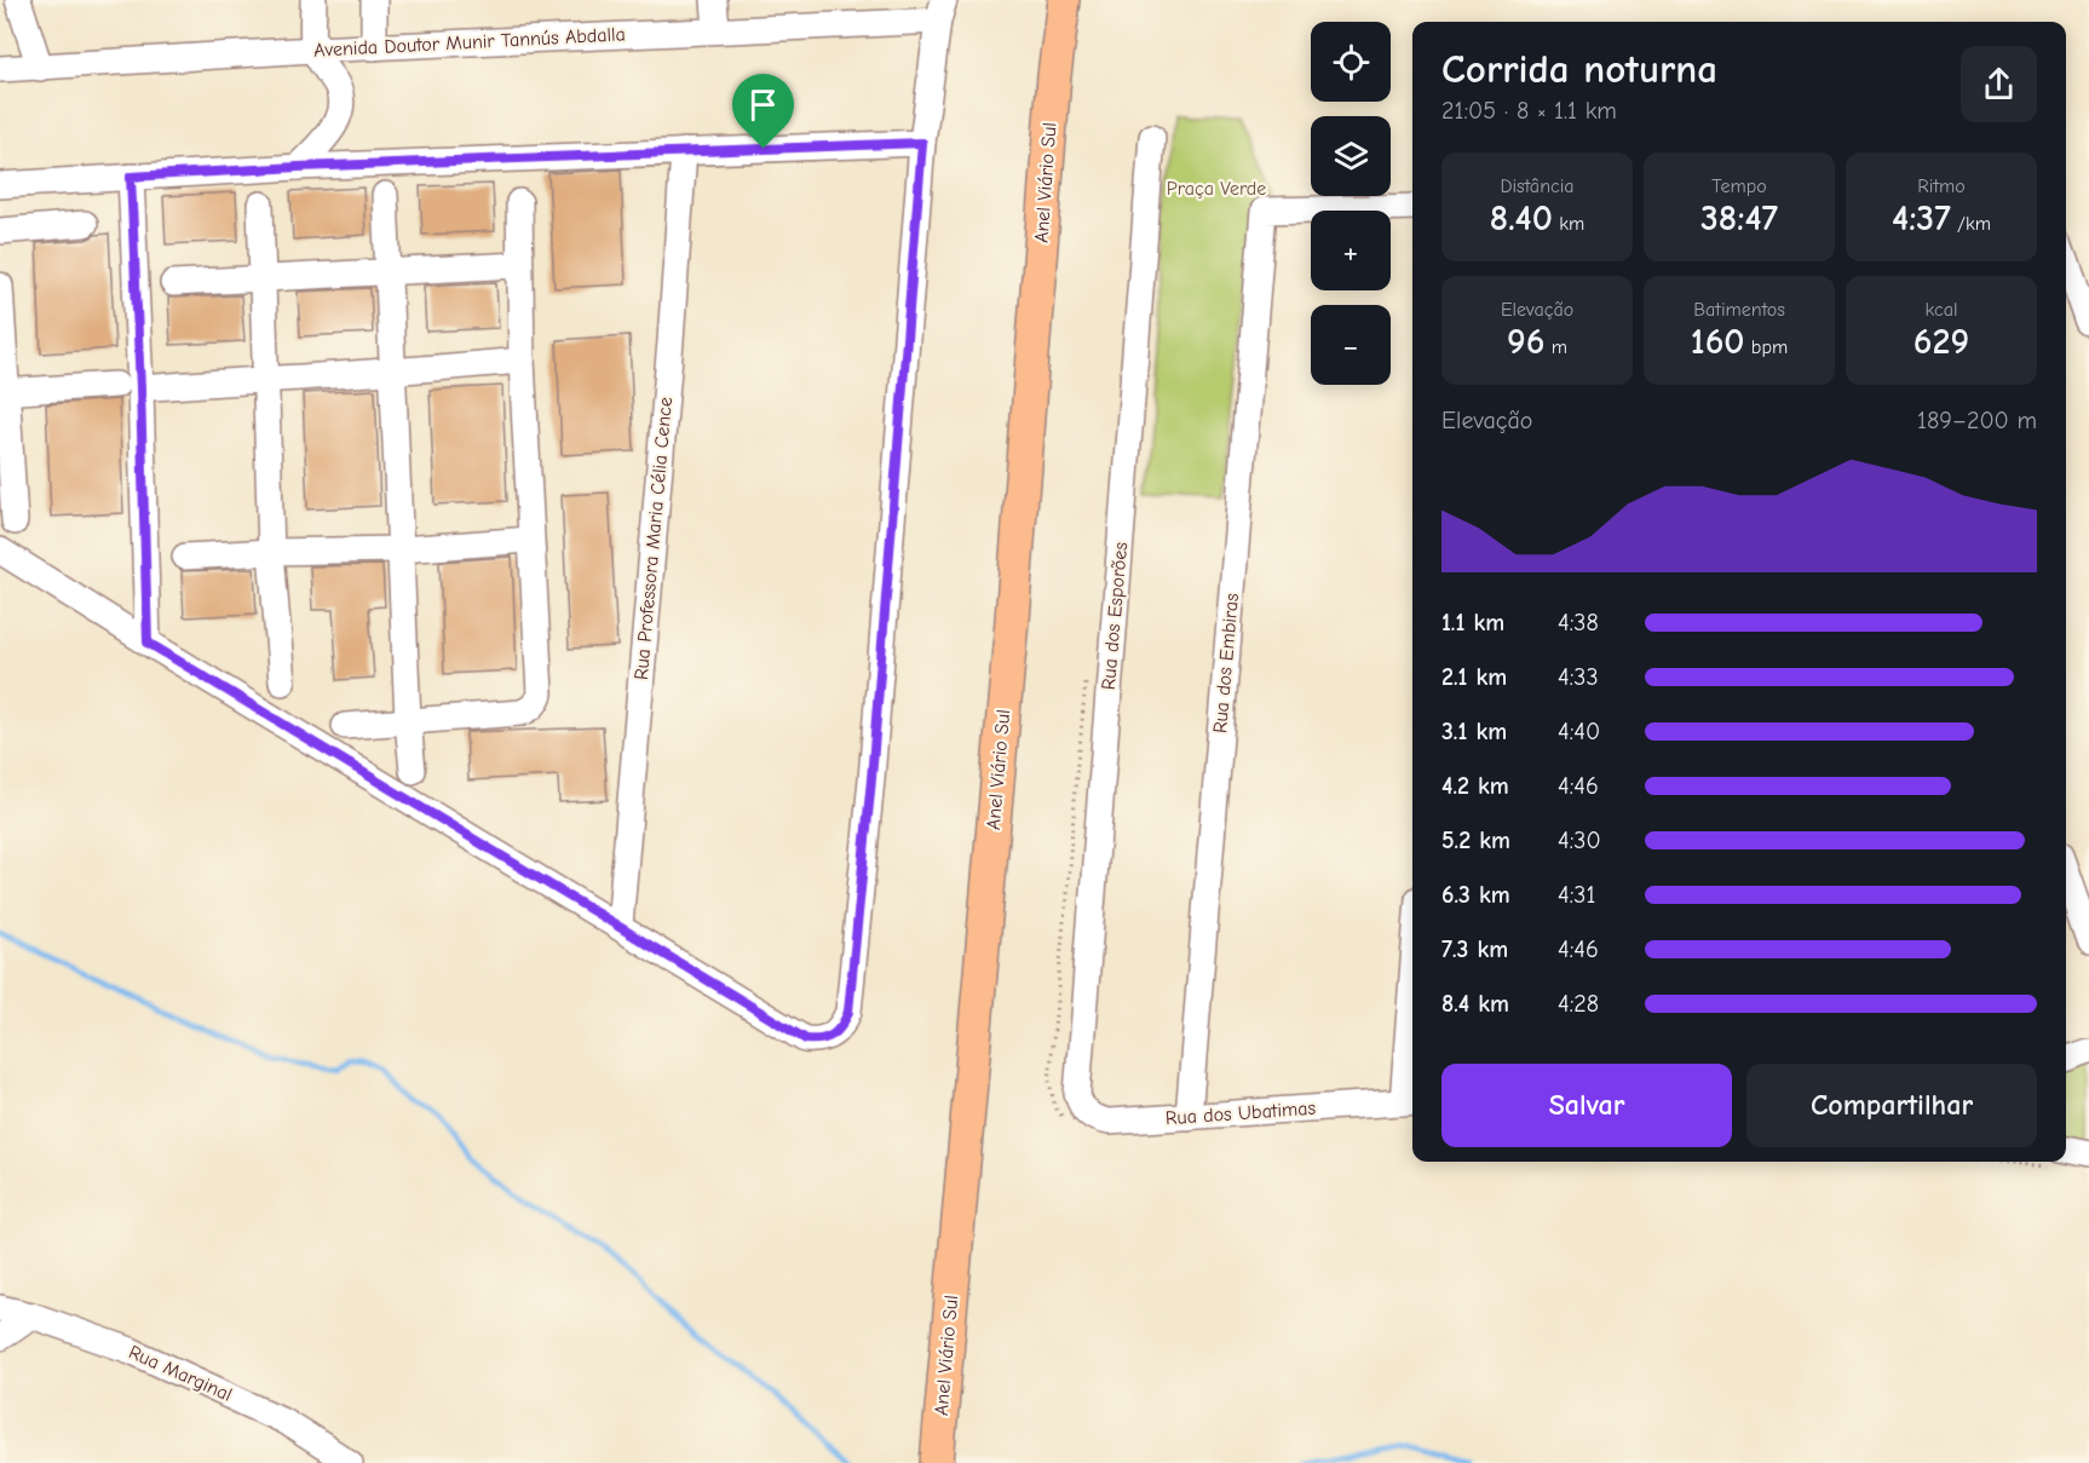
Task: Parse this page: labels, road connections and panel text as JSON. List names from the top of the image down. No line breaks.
{"streets":{"main road":["Anel Viário Sul"],"street":["Avenida Doutor Munir Tannús Abdalla","Rua Professora Maria Célia Cence","Rua dos Esporões","Rua dos Embiras","Rua dos Ubatimas","Rua Marginal"]},"crossings":[["Rua dos Esporões","Rua dos Ubatimas"],["Rua dos Embiras","Rua dos Ubatimas"]],"parks":["Praça Verde"],"page":{"map_buttons":["+","−"],"heading":["Corrida noturna","21:05 · 8 × 1.1 km"],"stats":[["Distância","8.40 km"],["Tempo","38:47"],["Ritmo","4:37 /km"],["Elevação","96 m"],["Batimentos","160 bpm"],["kcal","629"]],"chart":["Elevação","189–200 m"],"list":[{"name":"1.1 km","note":"4:38"},{"name":"2.1 km","note":"4:33"},{"name":"3.1 km","note":"4:40"},{"name":"4.2 km","note":"4:46"},{"name":"5.2 km","note":"4:30"},{"name":"6.3 km","note":"4:31"},{"name":"7.3 km","note":"4:46"},{"name":"8.4 km","note":"4:28"}],"buttons":["Salvar","Compartilhar"]}}
